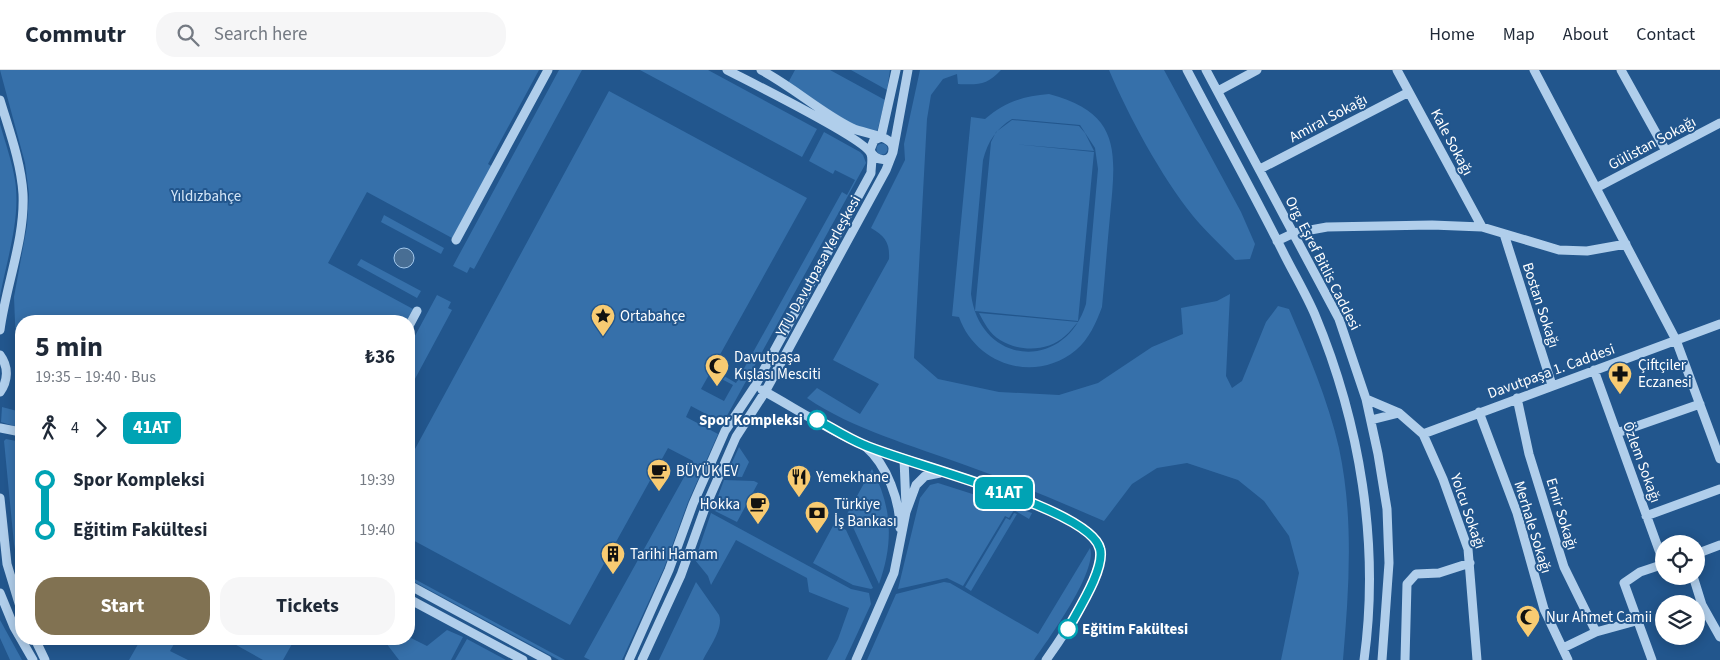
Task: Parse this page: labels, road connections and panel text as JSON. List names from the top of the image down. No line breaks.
{"streets":{"street":["Amiral Sokağı","Kale Sokağı","Gülistan Sokağı","Org. Eşref Bitlis Caddesi","YTU Davutpasa Yerleşkesi","Bostan Sokağı","Davutpaşa 1. Caddesi","Özlem Sokağı","Yolcu Sokağı","Emir Sokağı","Merhale Sokağı"]},"crossings":[["Amiral Sokağı","Kale Sokağı"],["Amiral Sokağı","Org. Eşref Bitlis Caddesi"],["Bostan Sokağı","Davutpaşa 1. Caddesi"],["Davutpaşa 1. Caddesi","Özlem Sokağı"],["Davutpaşa 1. Caddesi","Yolcu Sokağı"],["Davutpaşa 1. Caddesi","Emir Sokağı"],["Davutpaşa 1. Caddesi","Merhale Sokağı"]],"parks":["Yıldızbahçe"],"places":{"place":["Ortabahçe"],"mosque":["Davutpaşa Kışlası Mesciti","Nur Ahmet Camii"],"pharmacy":["Çiftçiler Eczanesi"],"other":["Spor Kompleksi","Eğitim Fakültesi"],"cafe":["BÜYÜK EV","Hokka"],"restaurant":["Yemekhane"],"bank":["Türkiye İş Bankası"],"building":["Tarihi Hamam"]},"lines":["bus line 41AT"],"page":{"header":"Commutr","search":"Search here","nav":["Home","Map","About","Contact"],"on_map":"41AT","heading":["5 min","19:35 – 19:40 · Bus","₺36"],"legs":["4","41AT"],"list":[{"name":"Spor Kompleksi","value":"19:39"},{"name":"Eğitim Fakültesi","value":"19:40"}],"buttons":["Start","Tickets"]}}
